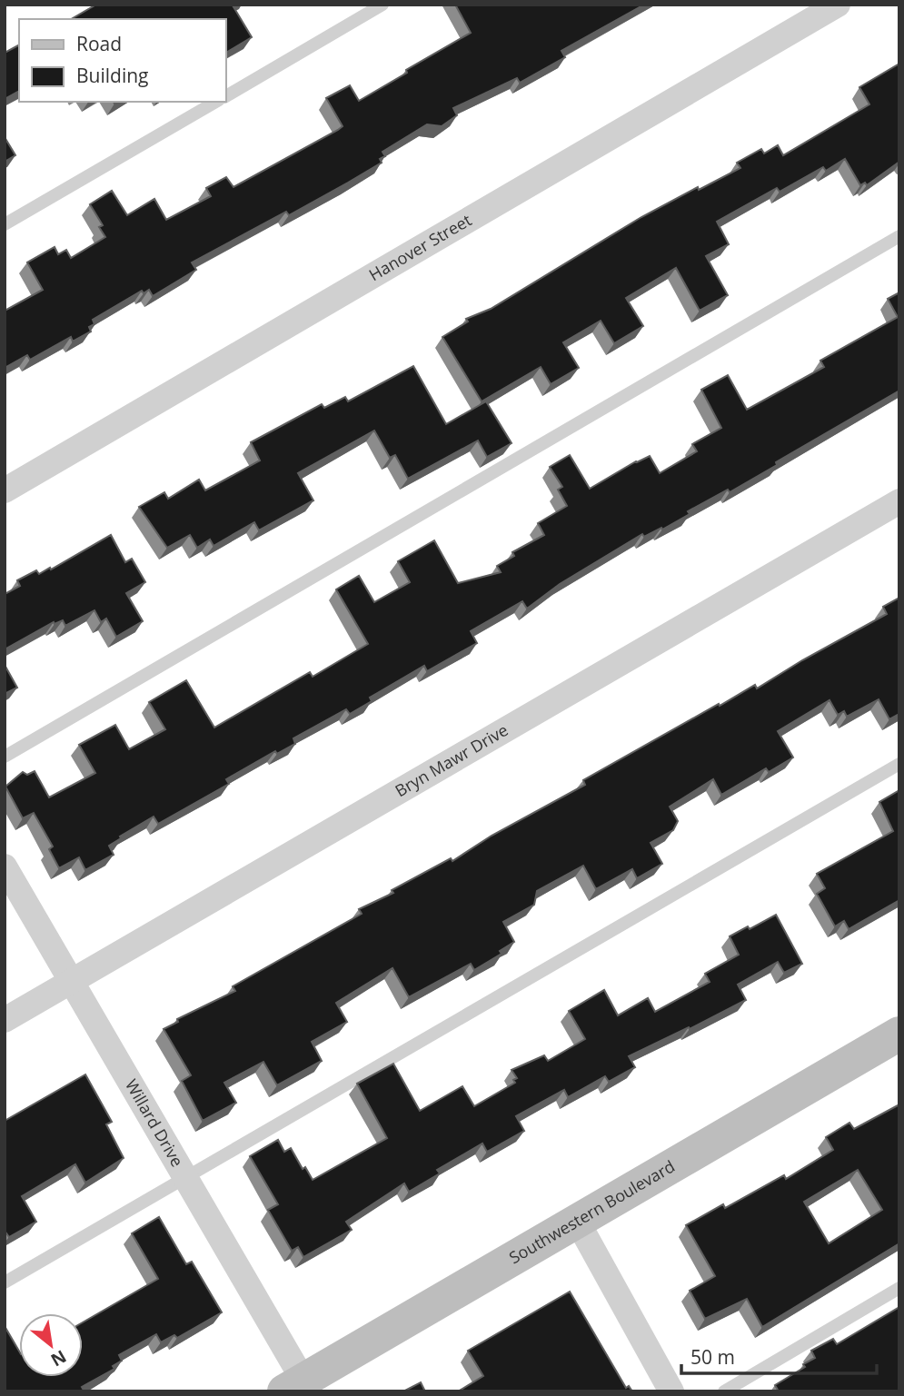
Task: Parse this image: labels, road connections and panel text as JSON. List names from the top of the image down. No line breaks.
{"streets":{"street":["Hanover Street","Bryn Mawr Drive","Willard Drive","Southwestern Boulevard"]},"crossings":[["Bryn Mawr Drive","Willard Drive"],["Willard Drive","Southwestern Boulevard"]],"legend":["Road","Building"],"scale_bar":"50 m","north":"bottom right"}
